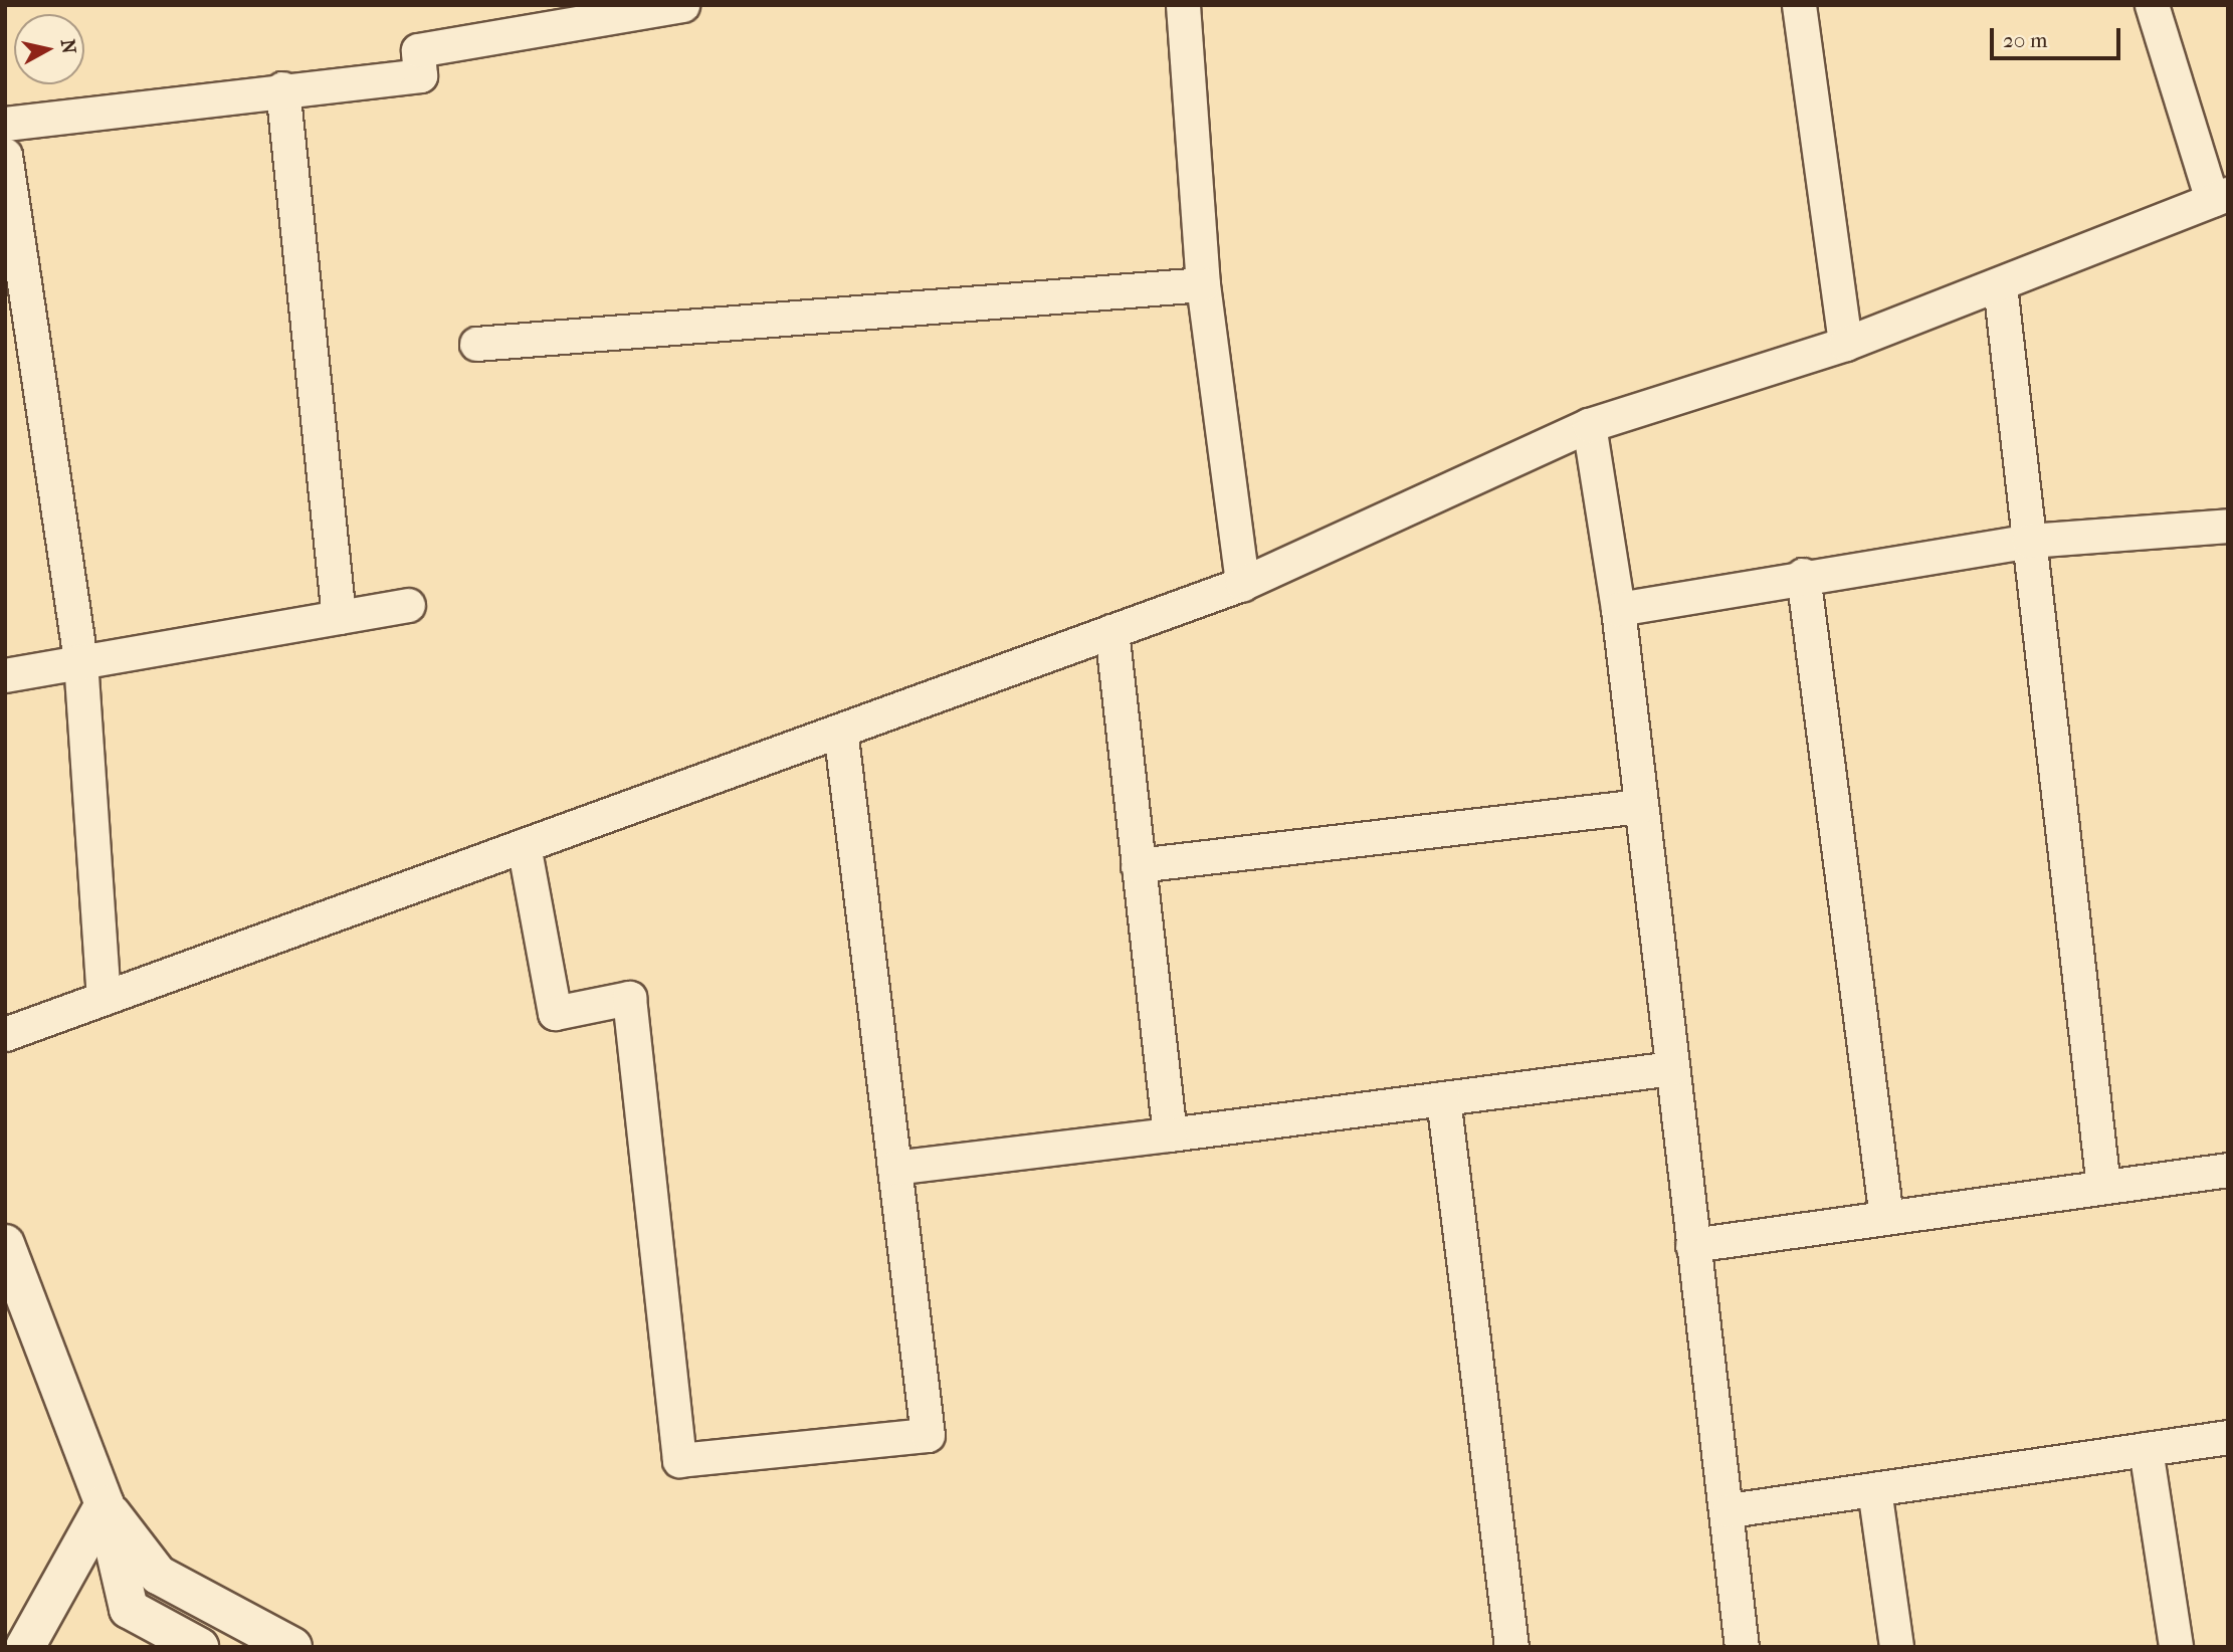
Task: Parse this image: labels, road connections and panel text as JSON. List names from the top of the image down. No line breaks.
{"scale_bar":"20 m","north":"right"}
